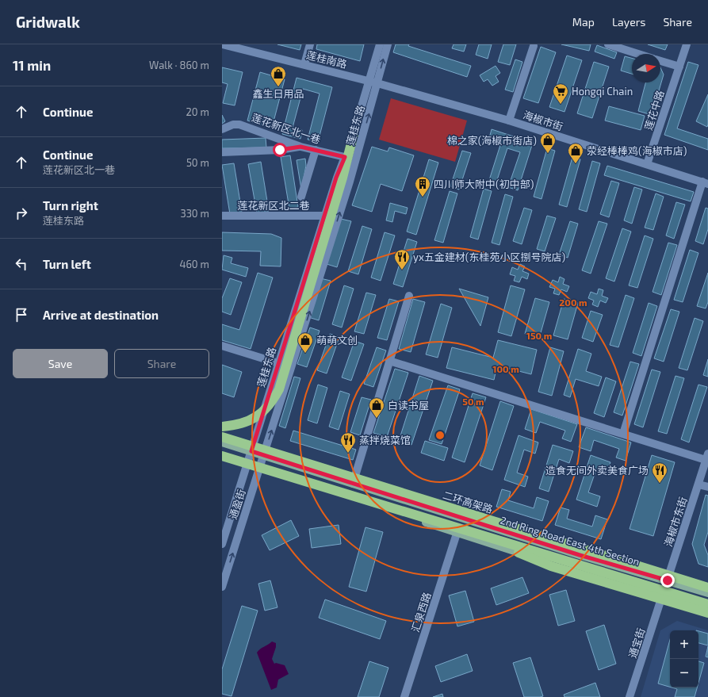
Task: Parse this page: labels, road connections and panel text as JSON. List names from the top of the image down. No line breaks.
{"streets":{"highway":["二环高架路"],"main road":["2nd Ring Road East 4th Section"],"street":["莲桂南路","莲花中路","海椒市街","莲桂东路","莲花新区北一巷","莲花新区北二巷","通盈街","海椒市东街","汇泉西路","通宝街"]},"crossings":[["莲桂南路","海椒市街"],["莲桂南路","莲桂东路"],["莲花中路","海椒市街"],["海椒市街","莲桂东路"],["莲桂东路","莲花新区北一巷"],["莲桂东路","莲花新区北二巷"],["莲桂东路","通盈街"],["莲桂东路","2nd Ring Road East 4th Section"],["海椒市东街","2nd Ring Road East 4th Section"],["海椒市东街","通宝街"]],"places":{"shop":["鑫生日用品","棉之家(海椒市街店)","荥经棒棒鸡(海椒市店)","萌萌文创","白读书屋"],"supermarket":["Hongqi Chain"],"building":["四川师大附中(初中部)"],"restaurant":["yx五金建材(东桂苑小区捌号院店)","蒸拌烧菜馆","造食无间外卖美食广场"]},"north":"right","page":{"header":"Gridwalk","nav":["Map","Layers","Share"],"heading":["11 min","Walk · 860 m"],"list":[["Continue","20 m"],["Continue","莲花新区北一巷","50 m"],["Turn right","莲桂东路","330 m"],["Turn left","460 m"],"Arrive at destination"],"buttons":["Save","Share"],"map_buttons":["+","−"]},"rings":["200 m","150 m","100 m","50 m"]}
